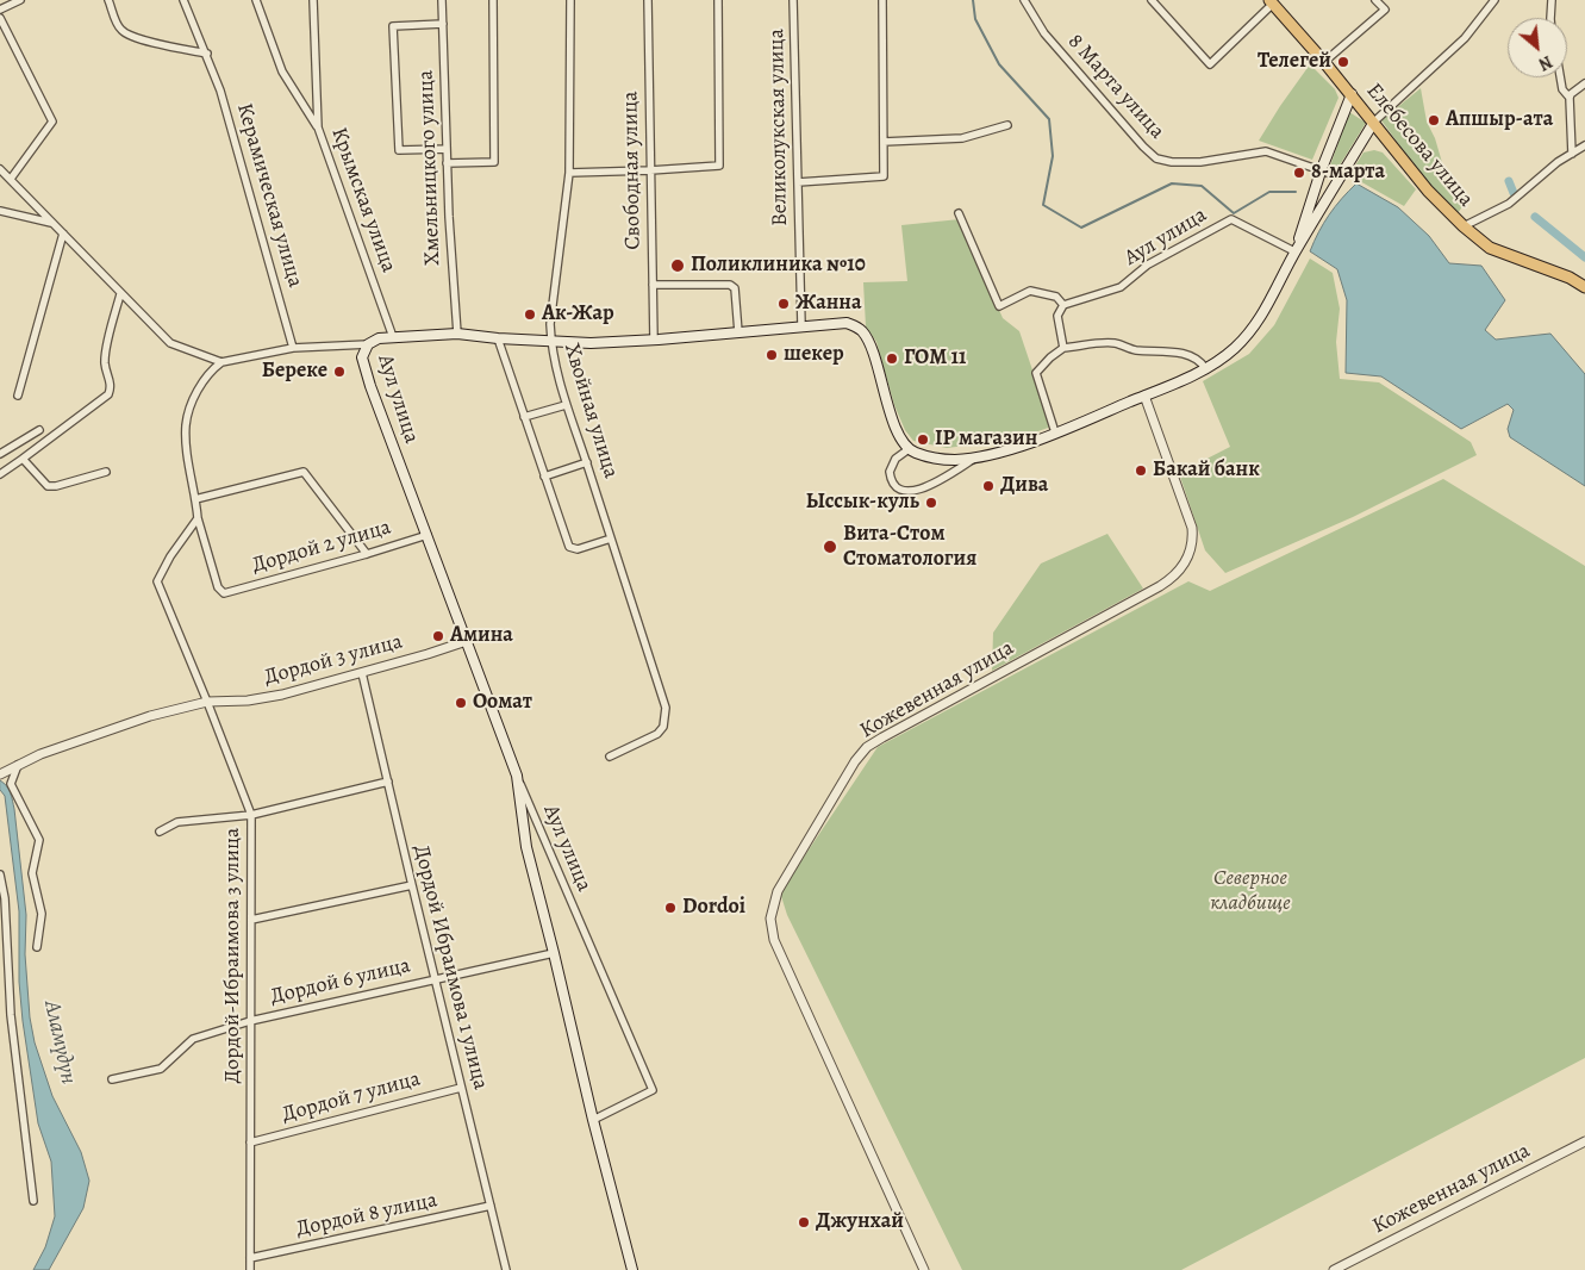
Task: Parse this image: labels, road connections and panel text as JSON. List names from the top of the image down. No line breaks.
{"streets":{"main road":["Елебесова улица","Аул улица"],"street":["8 Марта улица","Великолукская улица","Хмельницкого улица","Свободная улица","Керамическая улица","Крымская улица","Хвойная улица","Дордой 2 улица","Дордой 3 улица","Кожевенная улица","Дордой-Ибраимова 3 улица","Дордой Ибраимова 1 улица","Дордой 6 улица","Дордой 7 улица","Дордой 8 улица"]},"crossings":[["Великолукская улица","Аул улица"],["Хмельницкого улица","Аул улица"],["Свободная улица","Аул улица"],["Крымская улица","Аул улица"],["Аул улица","Хвойная улица"],["Аул улица","Дордой 2 улица"],["Аул улица","Дордой 3 улица"],["Дордой 2 улица","Дордой-Ибраимова 3 улица"],["Дордой 3 улица","Дордой-Ибраимова 3 улица"],["Дордой 3 улица","Дордой Ибраимова 1 улица"],["Дордой-Ибраимова 3 улица","Дордой 6 улица"],["Дордой-Ибраимова 3 улица","Дордой 7 улица"],["Дордой-Ибраимова 3 улица","Дордой 8 улица"],["Дордой Ибраимова 1 улица","Дордой 6 улица"],["Дордой Ибраимова 1 улица","Дордой 7 улица"],["Дордой Ибраимова 1 улица","Дордой 8 улица"]],"water":["Аламүдүн"],"parks":["Северное кладбище"],"places":["Телегей","Апшыр-ата","8-марта","Поликлиника №10","Жанна","Ак-Жар","шекер","ГОМ 11","Береке","IP магазин","Бакай банк","Дива","Ыссык-куль","Вита-Стом Стоматология","Амина","Оомат","Dordoi","Джунхай"],"north":"bottom right"}
